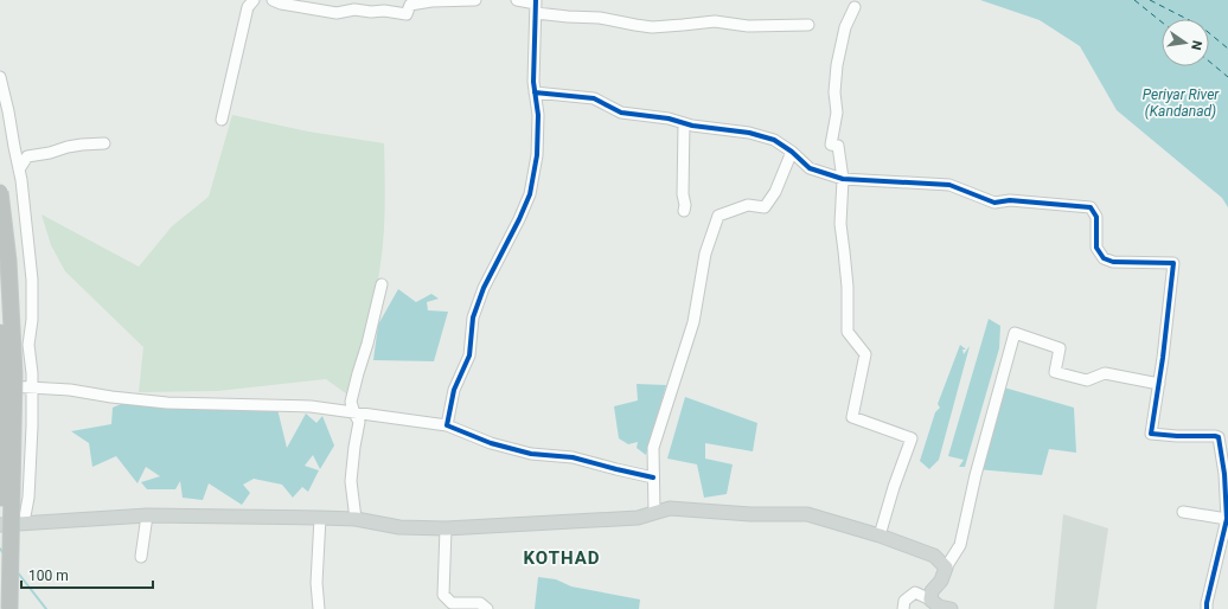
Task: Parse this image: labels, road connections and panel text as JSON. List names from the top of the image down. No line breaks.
{"districts":["KOTHAD"],"water":["Periyar River (Kandanad)"],"scale_bar":"100 m","north":"right"}
